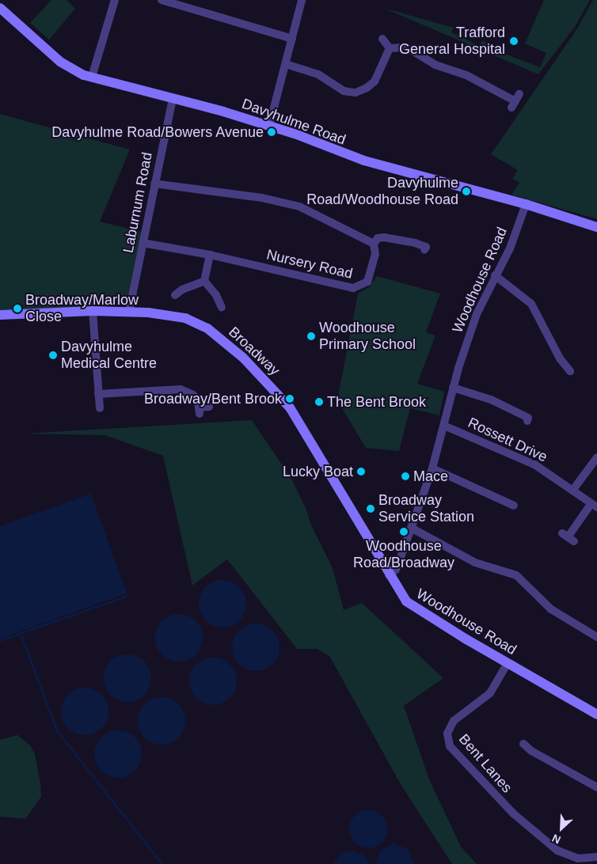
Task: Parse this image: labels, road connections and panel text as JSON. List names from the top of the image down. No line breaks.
{"streets":{"street":["Davyhulme Road","Laburnum Road","Nursery Road","Woodhouse Road","Broadway","Rossett Drive","Bent Lanes"]},"crossings":[["Davyhulme Road","Laburnum Road"],["Davyhulme Road","Woodhouse Road"],["Laburnum Road","Nursery Road"],["Laburnum Road","Broadway"],["Woodhouse Road","Broadway"],["Woodhouse Road","Rossett Drive"],["Woodhouse Road","Bent Lanes"]],"places":["Trafford General Hospital","Davyhulme Road/Bowers Avenue","Davyhulme Road/Woodhouse Road","Broadway/Marlow Close","Woodhouse Primary School","Davyhulme Medical Centre","Broadway/Bent Brook","The Bent Brook","Lucky Boat","Mace","Broadway Service Station","Woodhouse Road/Broadway"],"north":"bottom left"}
